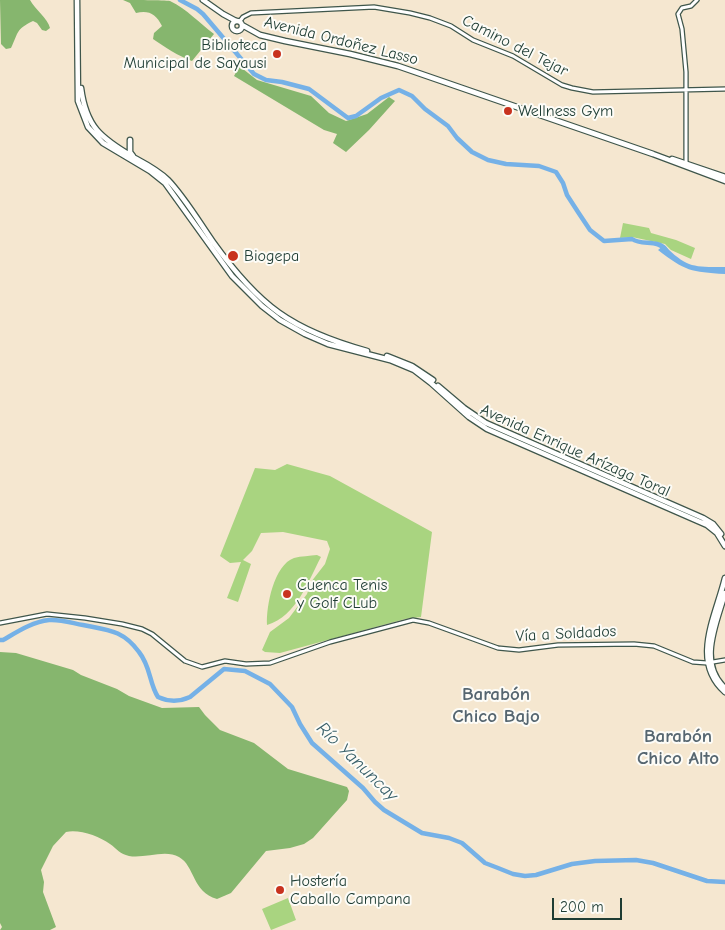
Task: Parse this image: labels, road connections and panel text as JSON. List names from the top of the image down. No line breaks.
{"streets":{"main road":["Avenida Ordoñez Lasso","Avenida Enrique Arízaga Toral"],"street":["Camino del Tejar","Vía a Soldados"]},"crossings":[["Avenida Ordoñez Lasso","Camino del Tejar"]],"districts":["Barabón Chico Bajo","Barabón Chico Alto"],"water":["Río Yanuncay"],"places":["Biblioteca Municipal de Sayausi","Wellness Gym","Biogepa","Cuenca Tenis y Golf CLub","Hostería Caballo Campana"],"scale_bar":"200 m"}
